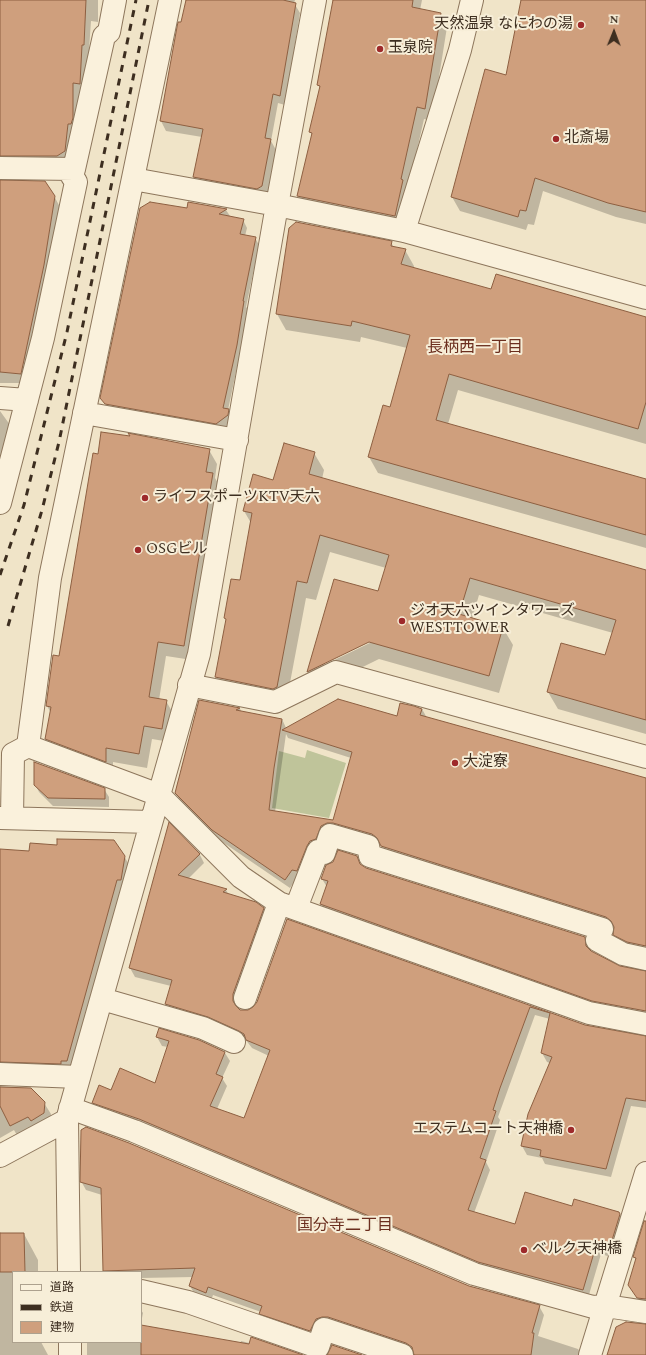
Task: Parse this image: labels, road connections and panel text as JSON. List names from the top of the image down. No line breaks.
{"districts":["長柄西一丁目","国分寺二丁目"],"places":["天然温泉 なにわの湯","玉泉院","北斎場","ライフスポーツKTV天六","OSGビル","ジオ天六ツインタワーズ WESTTOWER","大淀寮","エステムコート天神橋","ベルク天神橋"],"legend":["道路","鉄道","建物"],"north":"top"}
